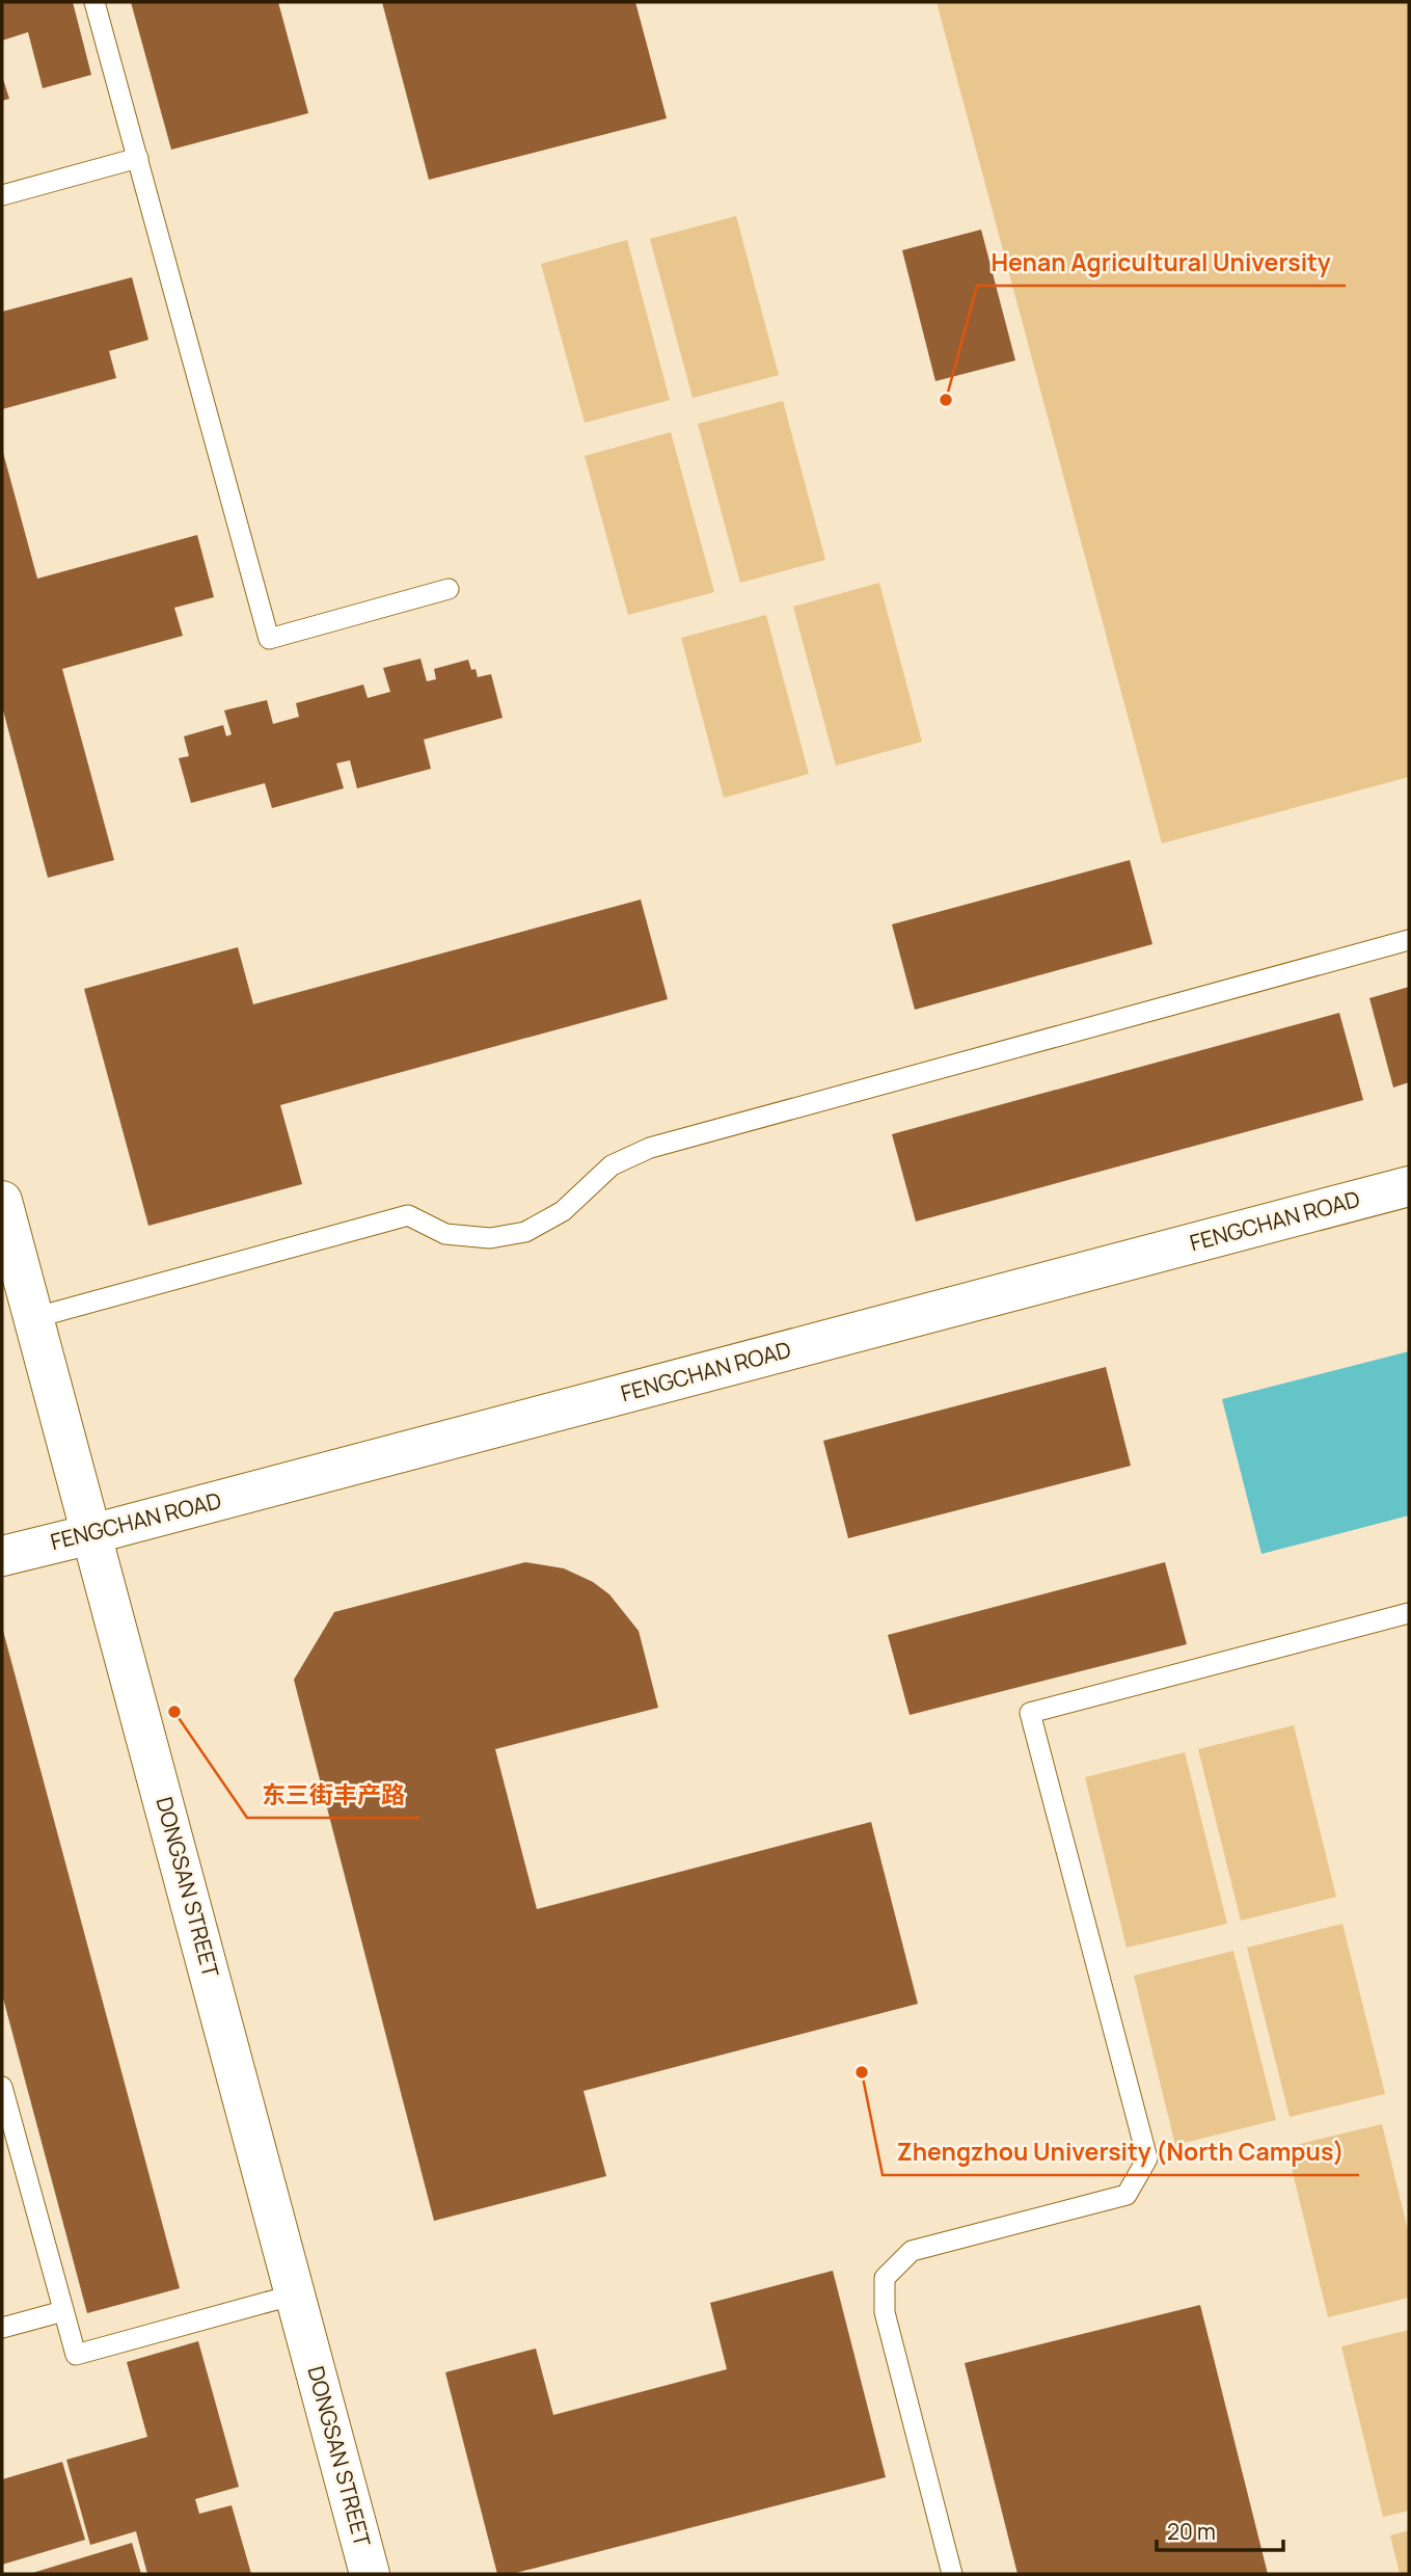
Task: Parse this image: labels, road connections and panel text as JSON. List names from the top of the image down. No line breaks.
{"streets":{"street":["FENGCHAN ROAD","DONGSAN STREET"]},"crossings":[["FENGCHAN ROAD","DONGSAN STREET"]],"places":["Henan Agricultural University","东三街丰产路","Zhengzhou University (North Campus)"],"scale_bar":"20 m"}
